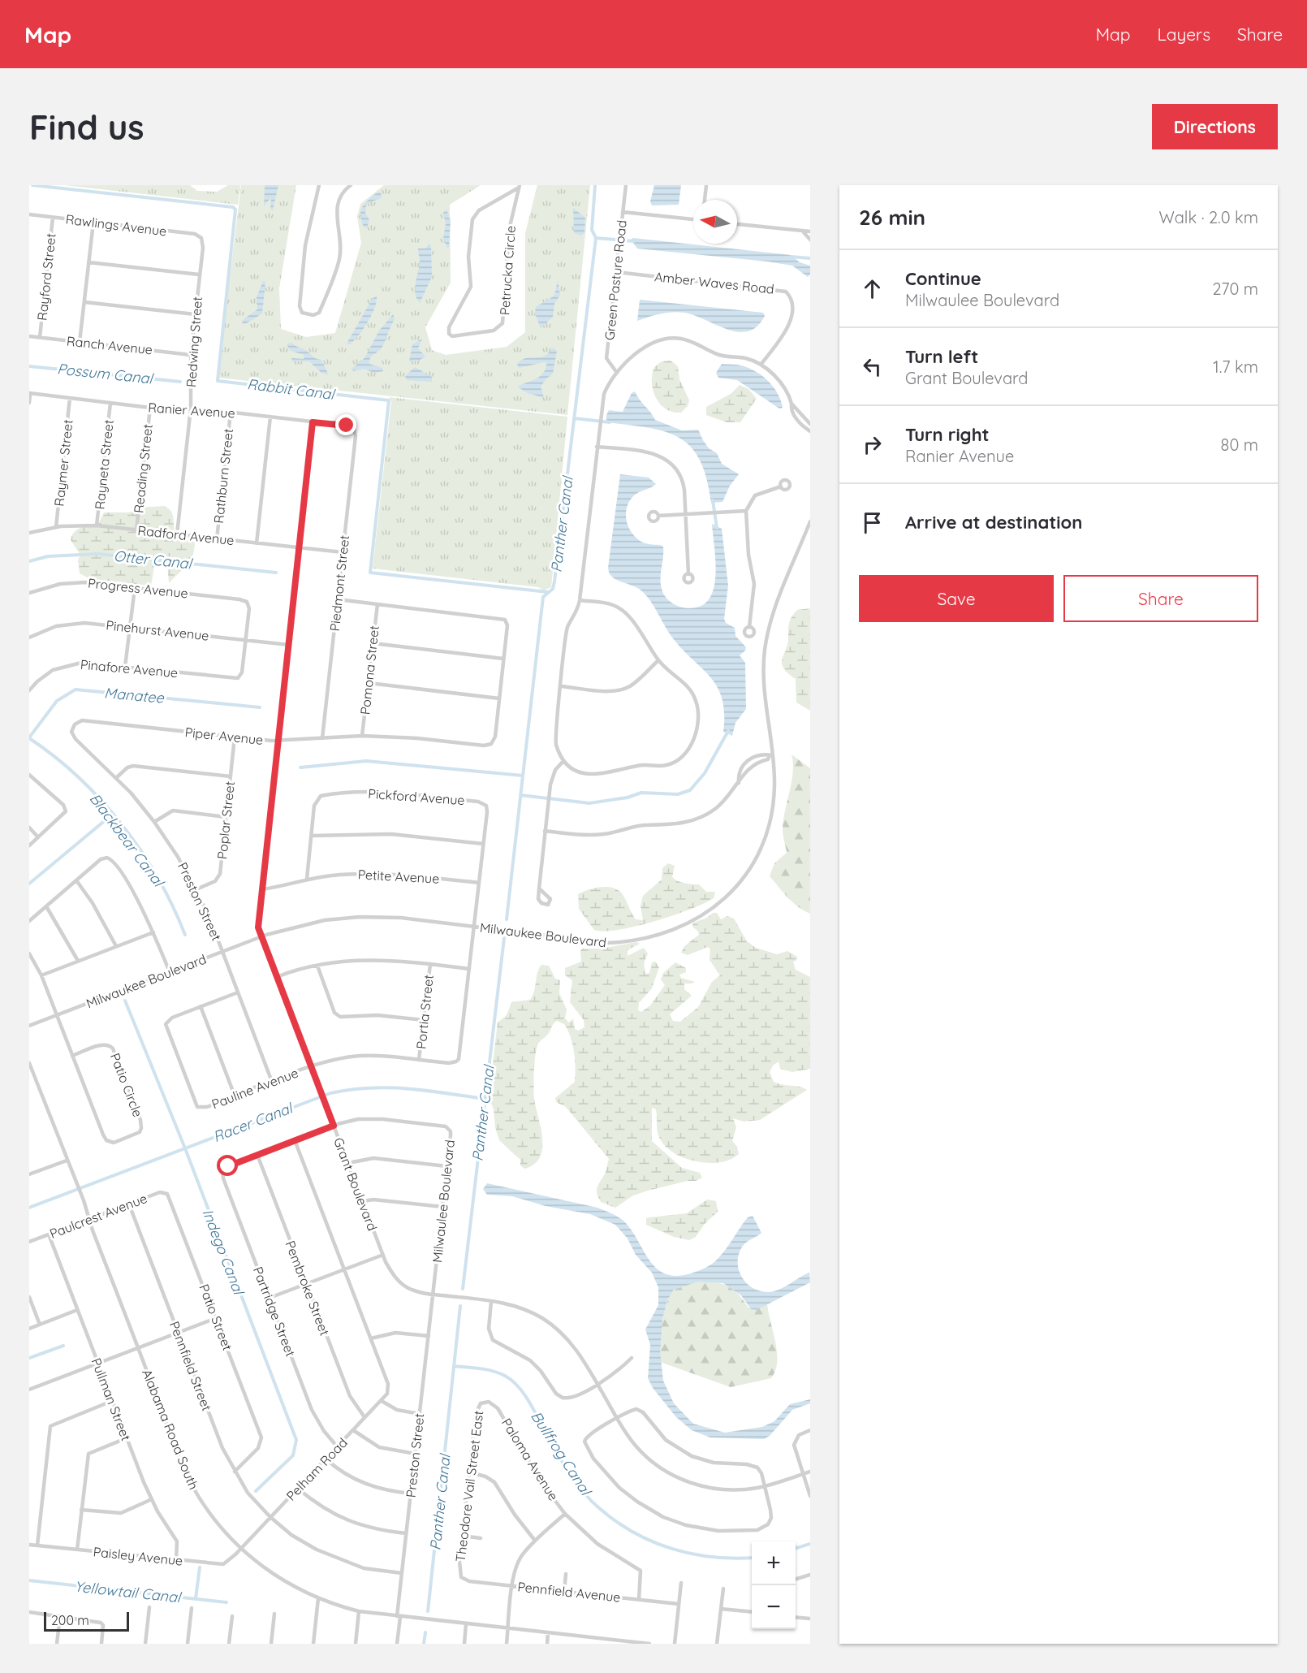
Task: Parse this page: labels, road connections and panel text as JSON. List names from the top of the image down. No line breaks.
{"streets":{"street":["Rawlings Avenue","Petrucka Circle","Rayford Street","Green Pasture Road","Amber Waves Road","Redwing Street","Ranch Avenue","Ranier Avenue","Raymer Street","Rayneta Street","Reading Street","Rathburn Street","Radford Avenue","Piedmont Street","Progress Avenue","Pinehurst Avenue","Pinafore Avenue","Pomona Street","Piper Avenue","Pickford Avenue","Poplar Street","Petite Avenue","Preston Street","Milwaukee Boulevard","Portia Street","Patio Circle","Pauline Avenue","Grant Boulevard","Milwaulee Boulevard","Paulcrest Avenue","Pembroke Street","Partridge Street","Patio Street","Pennfield Street","Pullman Street","Alabama Road South","Paloma Avenue","Pelham Road","Theodore Vail Street East","Paisley Avenue","Pennfield Avenue"]},"crossings":[["Rawlings Avenue","Rayford Street"],["Rawlings Avenue","Redwing Street"],["Rayford Street","Ranch Avenue"],["Green Pasture Road","Amber Waves Road"],["Redwing Street","Ranch Avenue"],["Redwing Street","Ranier Avenue"],["Redwing Street","Radford Avenue"],["Ranier Avenue","Raymer Street"],["Ranier Avenue","Rayneta Street"],["Ranier Avenue","Reading Street"],["Ranier Avenue","Rathburn Street"],["Ranier Avenue","Piedmont Street"],["Ranier Avenue","Grant Boulevard"],["Raymer Street","Radford Avenue"],["Rayneta Street","Radford Avenue"],["Reading Street","Radford Avenue"],["Rathburn Street","Radford Avenue"],["Radford Avenue","Piedmont Street"],["Radford Avenue","Grant Boulevard"],["Piedmont Street","Piper Avenue"],["Progress Avenue","Pinehurst Avenue"],["Progress Avenue","Pinafore Avenue"],["Pinehurst Avenue","Pinafore Avenue"],["Pinehurst Avenue","Grant Boulevard"],["Pomona Street","Piper Avenue"],["Piper Avenue","Poplar Street"],["Piper Avenue","Preston Street"],["Piper Avenue","Grant Boulevard"],["Poplar Street","Preston Street"],["Petite Avenue","Grant Boulevard"],["Preston Street","Milwaukee Boulevard"],["Preston Street","Pauline Avenue"],["Preston Street","Grant Boulevard"],["Preston Street","Milwaulee Boulevard"],["Preston Street","Alabama Road South"],["Milwaukee Boulevard","Grant Boulevard"],["Portia Street","Pauline Avenue"],["Pauline Avenue","Grant Boulevard"],["Grant Boulevard","Milwaulee Boulevard"],["Milwaulee Boulevard","Pembroke Street"],["Milwaulee Boulevard","Partridge Street"],["Paulcrest Avenue","Patio Street"],["Paulcrest Avenue","Pennfield Street"],["Paulcrest Avenue","Pullman Street"],["Paulcrest Avenue","Alabama Road South"],["Pembroke Street","Pelham Road"],["Partridge Street","Pelham Road"],["Patio Street","Pennfield Street"],["Pennfield Street","Pelham Road"],["Pullman Street","Paisley Avenue"],["Alabama Road South","Pelham Road"],["Alabama Road South","Paisley Avenue"],["Paloma Avenue","Theodore Vail Street East"],["Paloma Avenue","Pennfield Avenue"],["Pelham Road","Paisley Avenue"],["Theodore Vail Street East","Pennfield Avenue"]],"water":["Possum Canal","Rabbit Canal","Panther Canal","Otter Canal","Manatee","Blackbear Canal","Racer Canal","Indego Canal","Bullfrog Canal","Yellowtail Canal"],"scale_bar":"200 m","north":"left","page":{"header":"Map","nav":["Map","Layers","Share"],"buttons":["Directions",["Save","Share"]],"title":"Find us","heading":["26 min","Walk · 2.0 km"],"list":[["Continue","Milwaulee Boulevard","270 m"],["Turn left","Grant Boulevard","1.7 km"],["Turn right","Ranier Avenue","80 m"],"Arrive at destination"],"map_buttons":["+","−"],"scale":"200 m"}}
